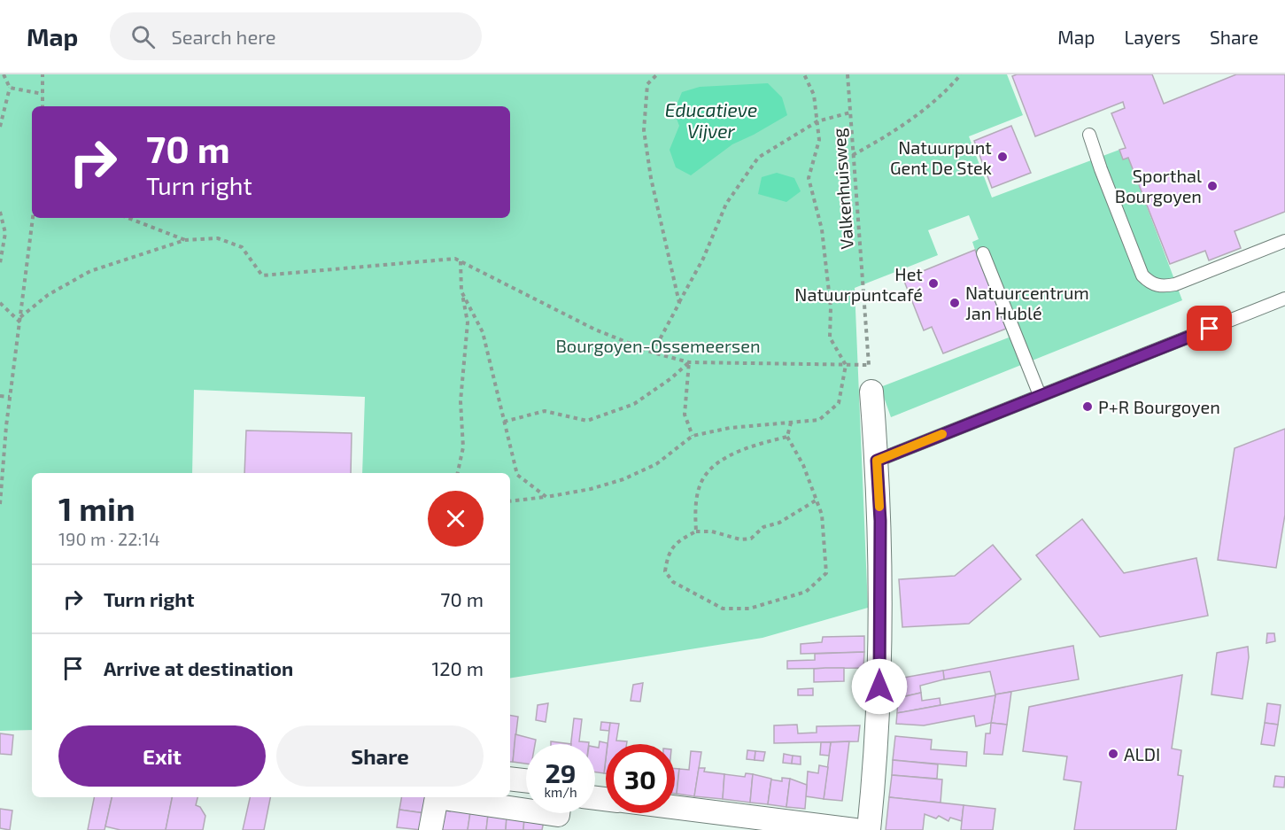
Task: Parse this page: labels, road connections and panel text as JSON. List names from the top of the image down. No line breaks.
{"streets":{"path":["Valkenhuisweg"]},"water":["Educatieve Vijver"],"parks":["Bourgoyen-Ossemeersen"],"places":["Natuurpunt Gent De Stek","Sporthal Bourgoyen","Het Natuurpuntcafé","Natuurcentrum Jan Hublé","P+R Bourgoyen","ALDI"],"page":{"header":"Map","search":"Search here","nav":["Map","Layers","Share"],"turn":["70 m","Turn right"],"heading":["1 min","190 m · 22:14"],"list":[{"name":"Turn right","value":"70 m"},{"name":"Arrive at destination","value":"120 m"}],"buttons":["Exit","Share"],"speed":"29 km/h","limit":"30"}}
